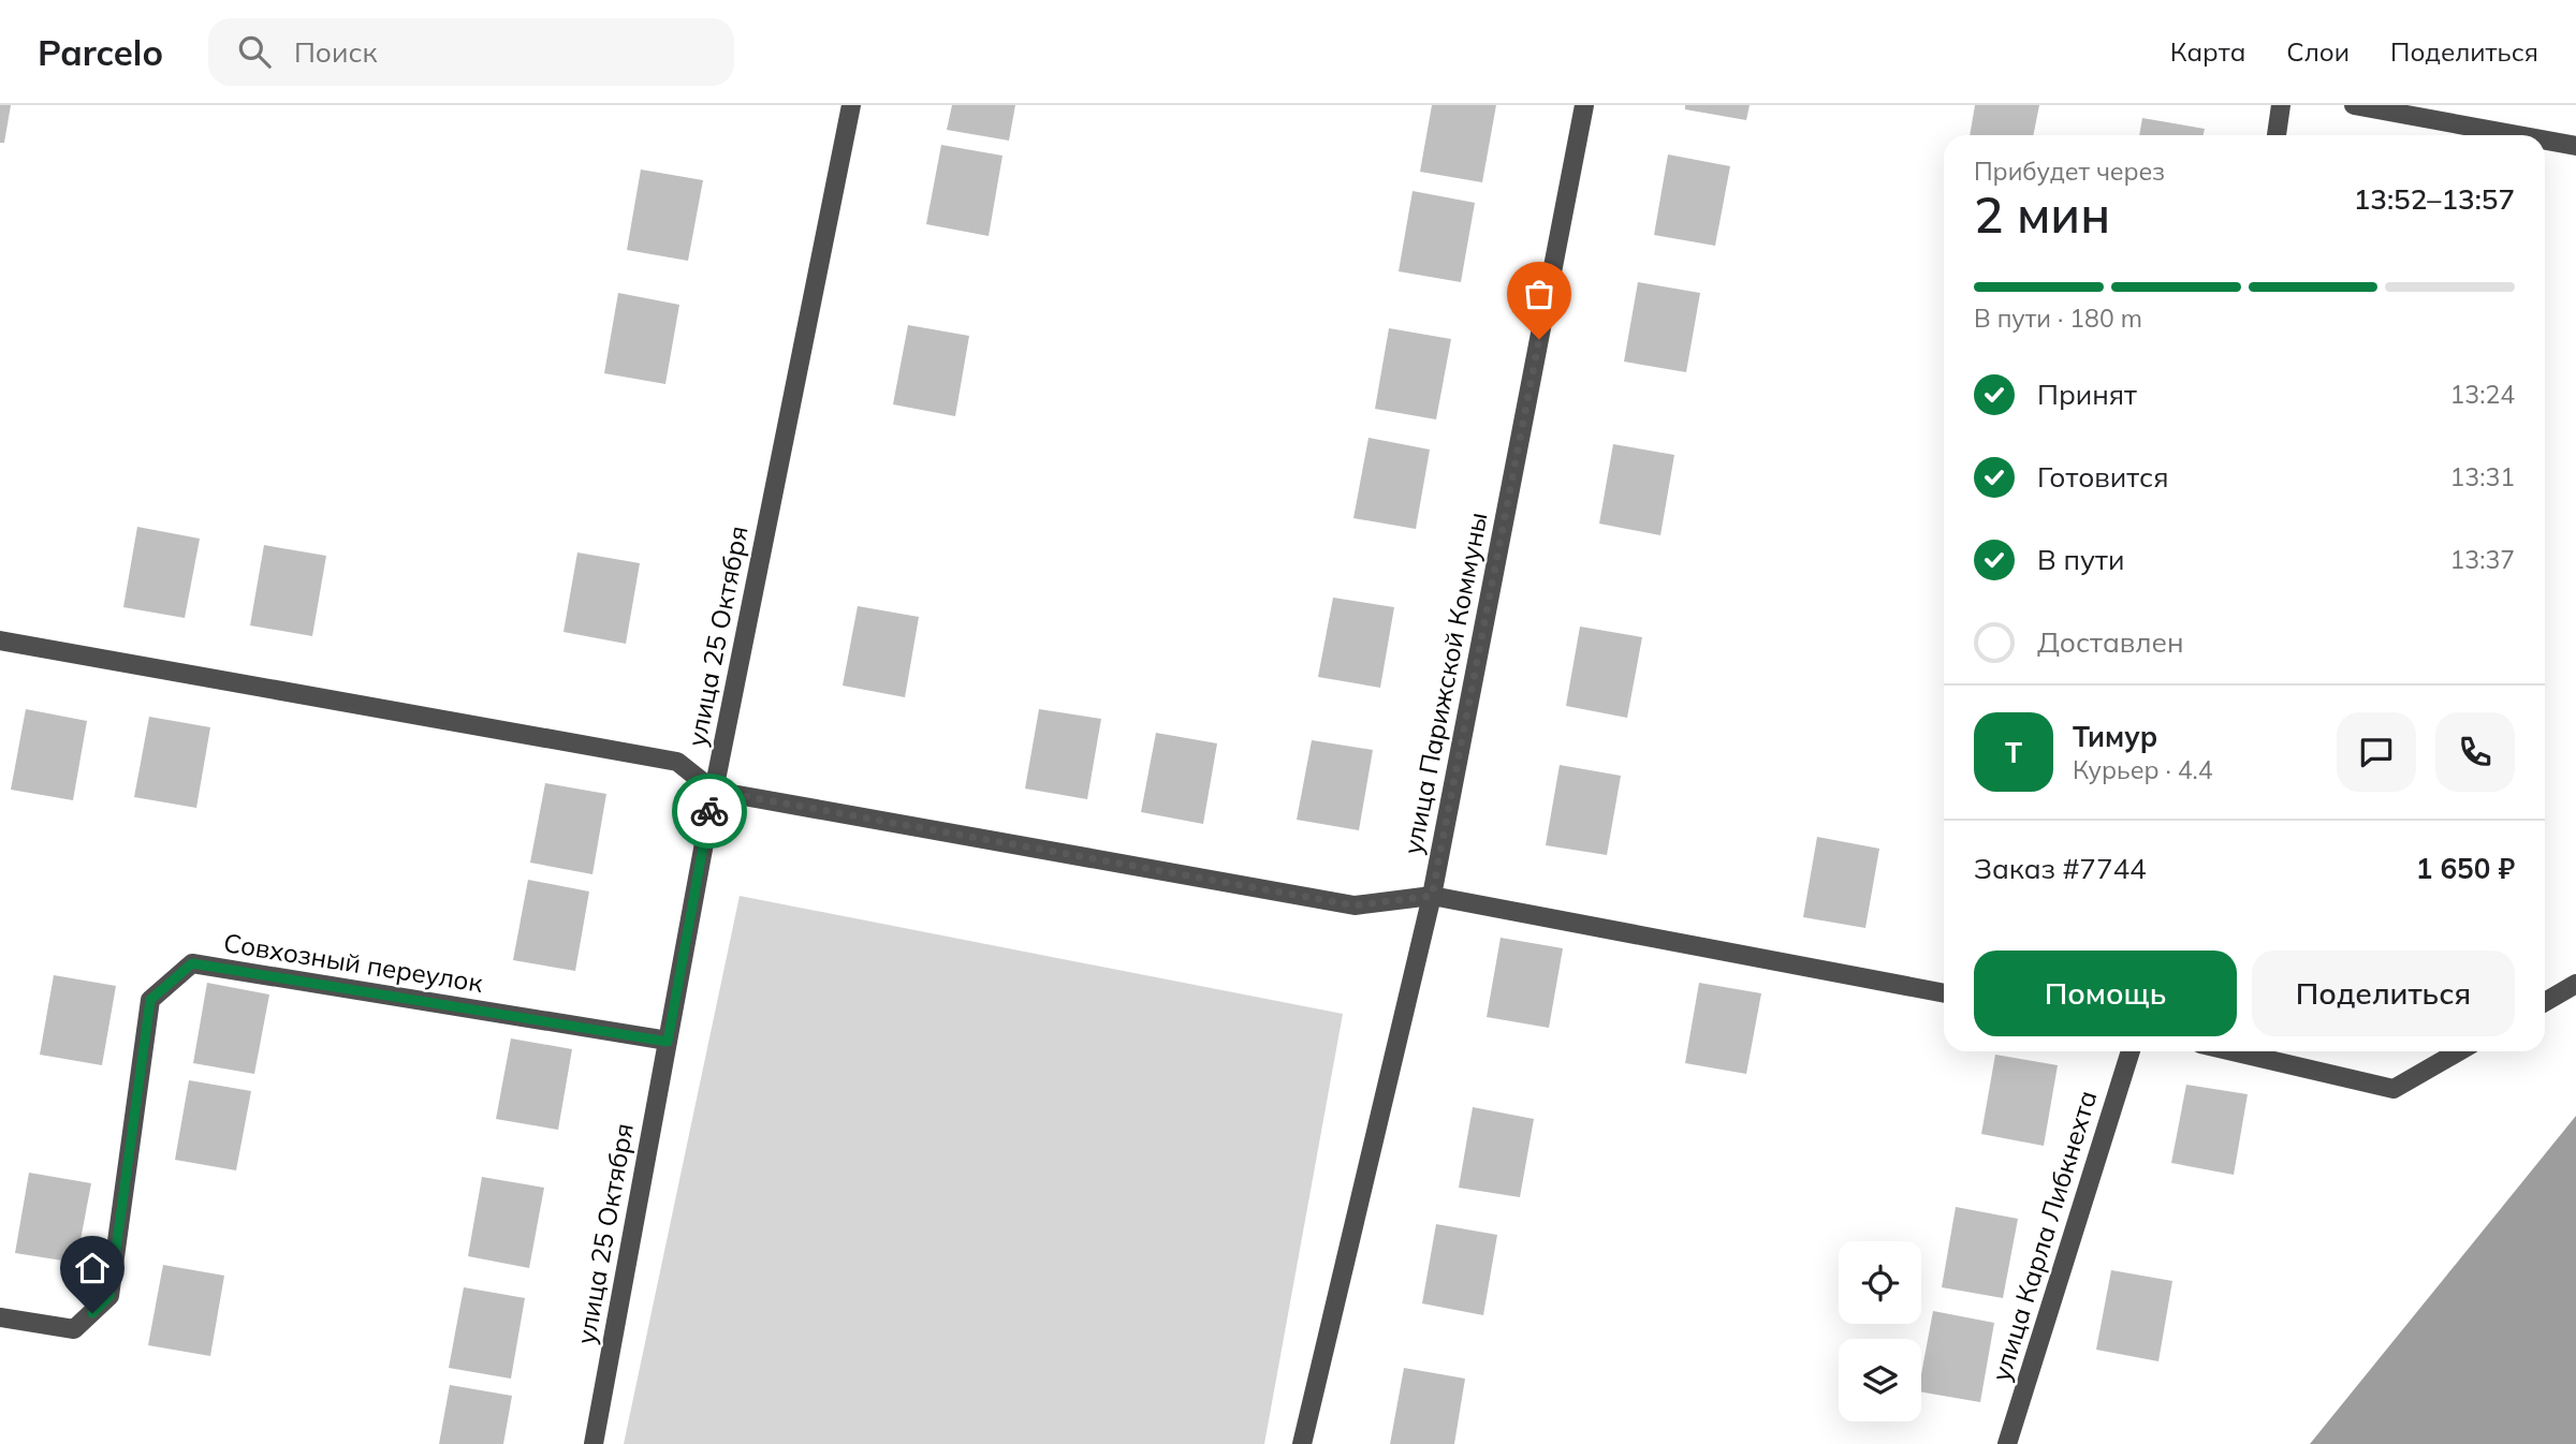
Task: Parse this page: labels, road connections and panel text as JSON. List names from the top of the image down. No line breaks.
{"streets":{"street":["улица 25 Октября","улица Парижской Коммуны","Совхозный переулок","улица Карла Либкнехта"]},"crossings":[["улица 25 Октября","Совхозный переулок"]],"page":{"header":"Parcelo","search":"Поиск","nav":["Карта","Слои","Поделиться"],"heading":["2 мин","Прибудет через","13:52–13:57"],"panel":["Тимур","Курьер · 4.4","Заказ #7744","1 650 ₽"],"bar":"В пути · 180 m","list":[["Принят","13:24"],["Готовится","13:31"],["В пути","13:37"],"Доставлен"],"round":"Т","buttons":["Помощь","Поделиться"]}}
